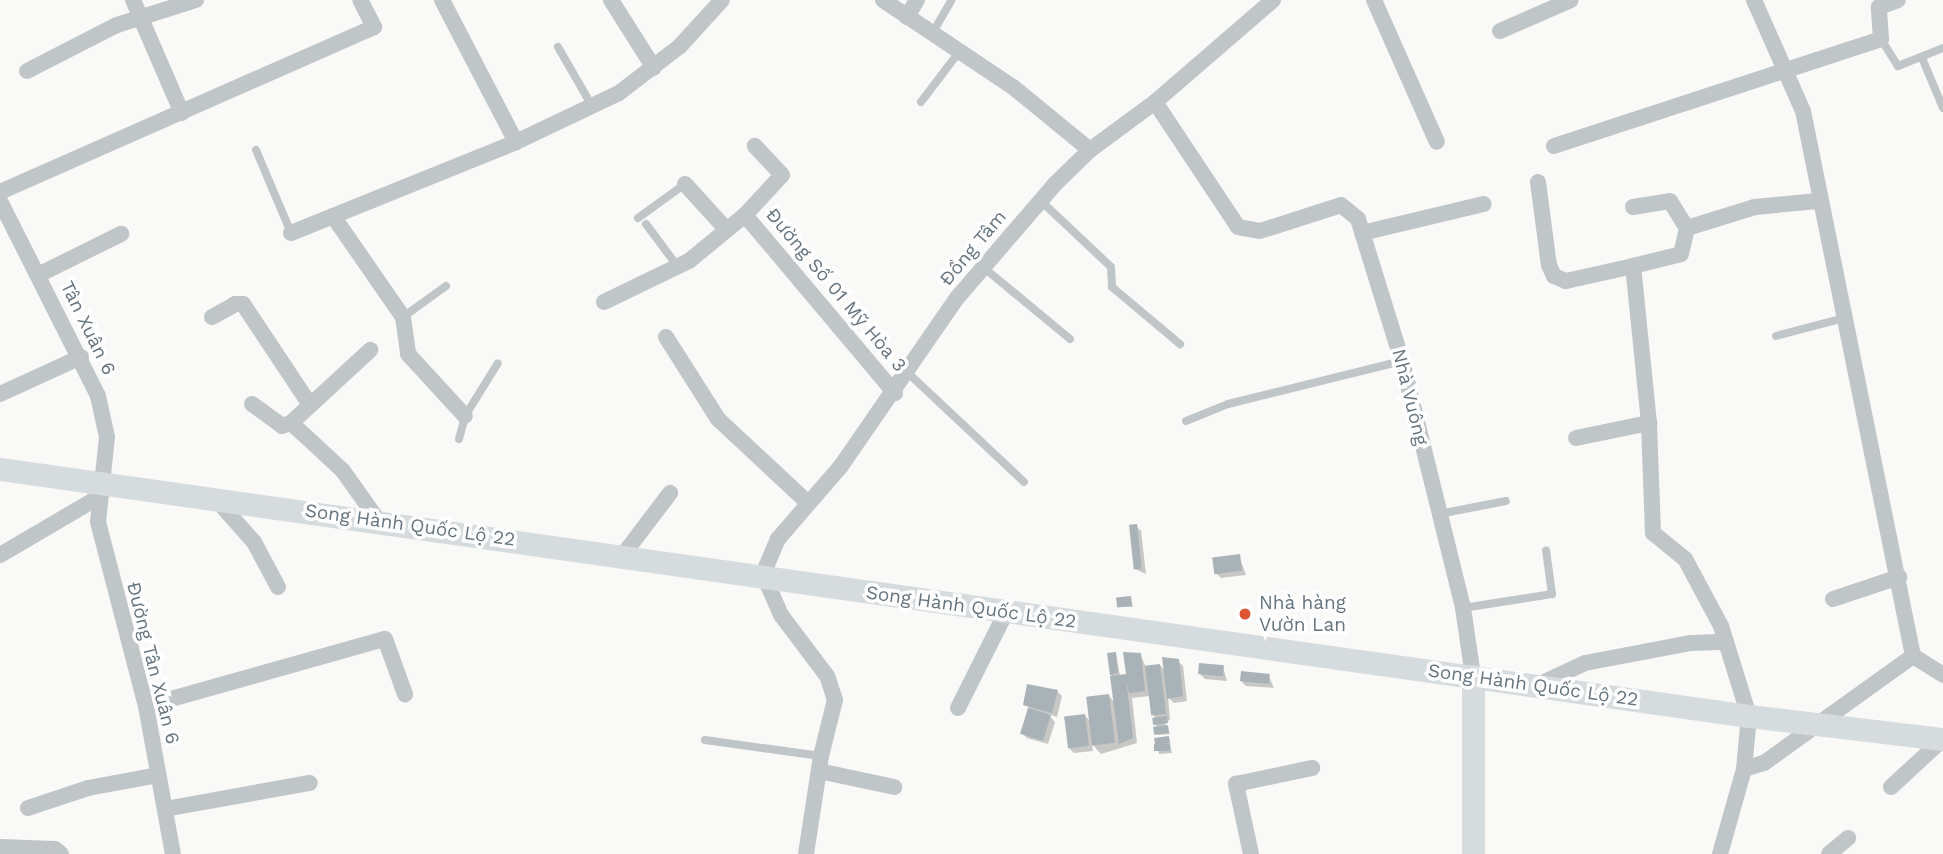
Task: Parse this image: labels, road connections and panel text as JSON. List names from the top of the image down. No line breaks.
{"streets":{"street":["Đồng Tâm","Đường Số 01 Mỹ Hòa 3","Tân Xuân 6","Nhà Vuông","Song Hành Quốc Lộ 22","Đường Tân Xuân 6"]},"crossings":[["Đồng Tâm","Đường Số 01 Mỹ Hòa 3"],["Đồng Tâm","Nhà Vuông"],["Đồng Tâm","Song Hành Quốc Lộ 22"],["Tân Xuân 6","Song Hành Quốc Lộ 22"],["Tân Xuân 6","Đường Tân Xuân 6"],["Nhà Vuông","Song Hành Quốc Lộ 22"],["Song Hành Quốc Lộ 22","Đường Tân Xuân 6"]],"places":["Nhà hàng Vườn Lan"]}
